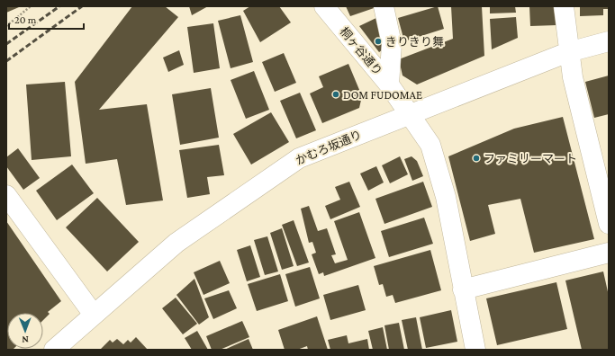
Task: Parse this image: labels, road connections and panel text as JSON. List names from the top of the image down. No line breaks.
{"streets":{"street":["桐ヶ谷通り","かむろ坂通り"]},"crossings":[["桐ヶ谷通り","かむろ坂通り"]],"places":["きりきり舞","DOM FUDOMAE","ファミリーマート"],"scale_bar":"20 m","north":"bottom"}
